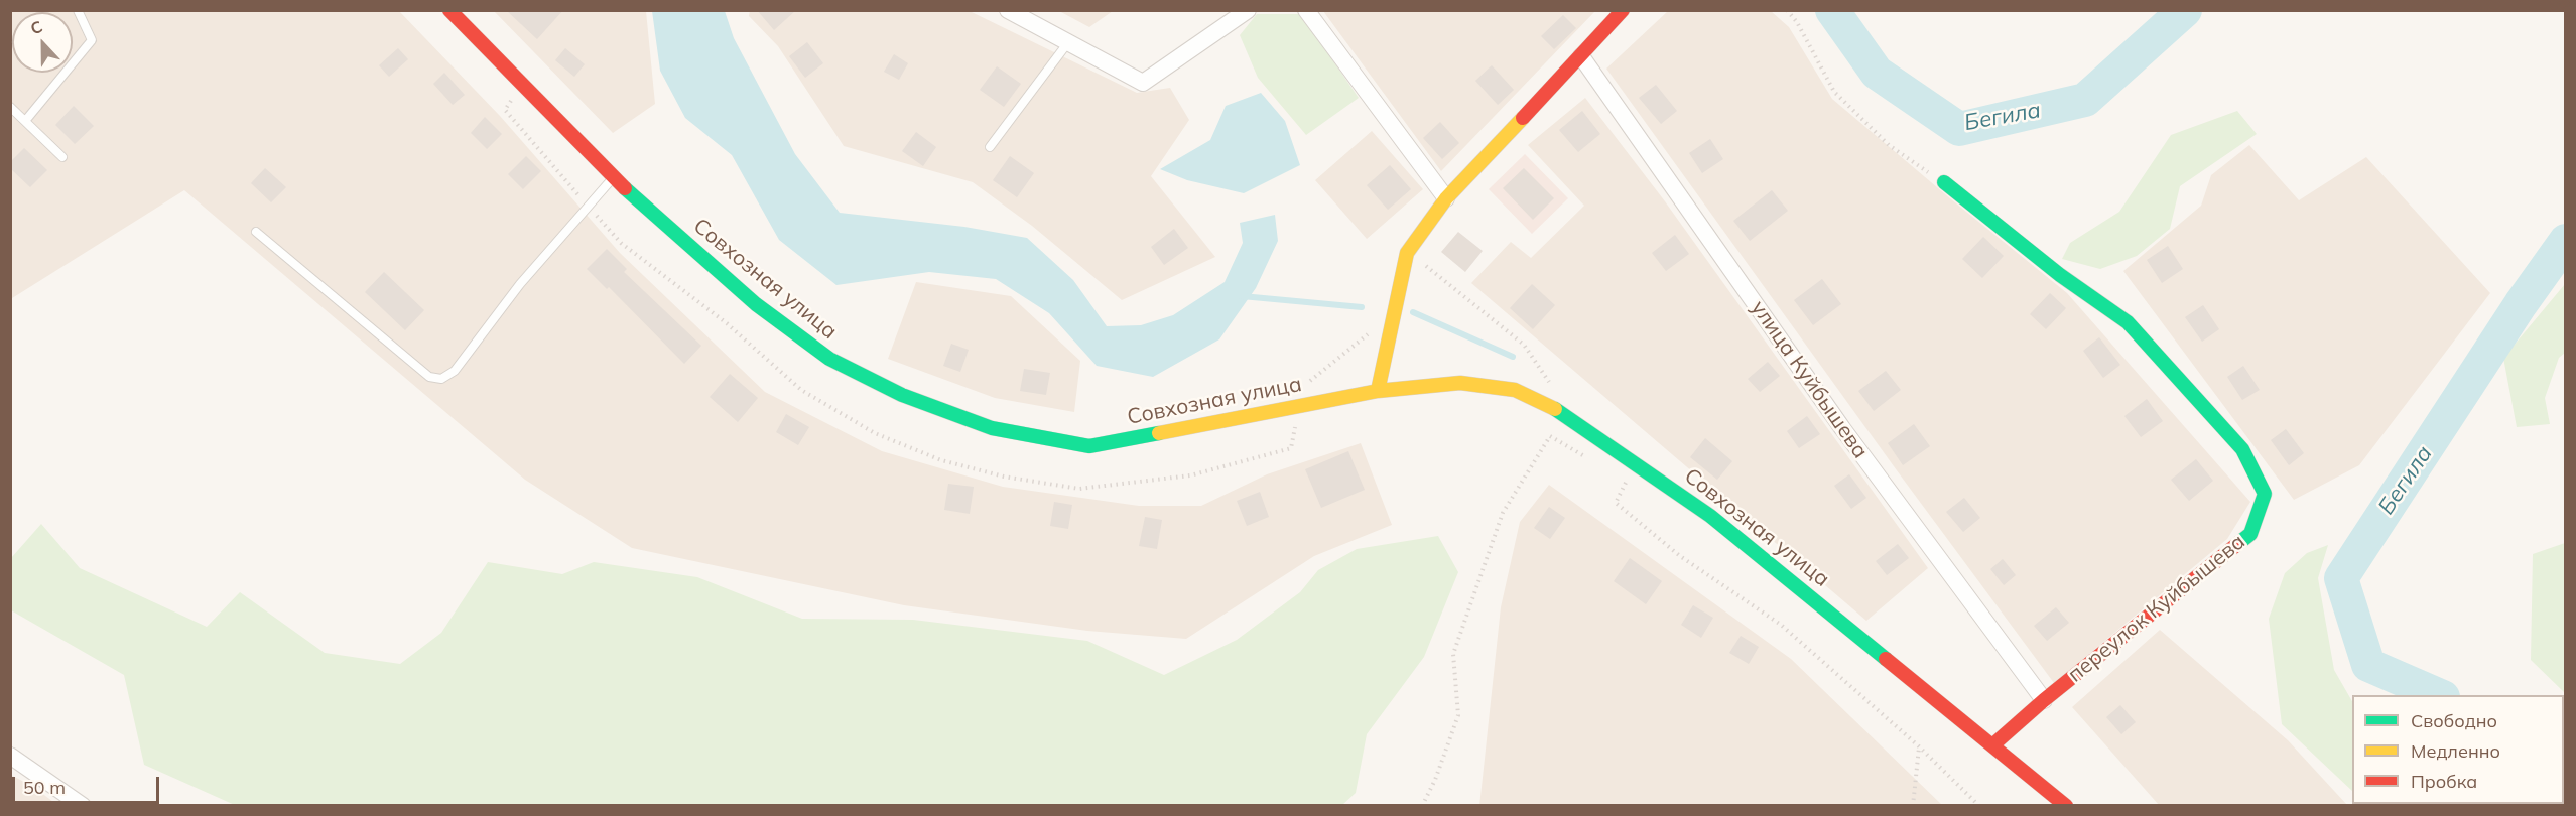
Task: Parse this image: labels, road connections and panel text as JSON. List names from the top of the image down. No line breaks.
{"streets":{"street":["Совхозная улица","улица Куйбышева","переулок Куйбышева"]},"crossings":[["Совхозная улица","переулок Куйбышева"],["улица Куйбышева","переулок Куйбышева"]],"water":["Бегила"],"legend":["Свободно","Медленно","Пробка"],"scale_bar":"50 m","north":"top"}
